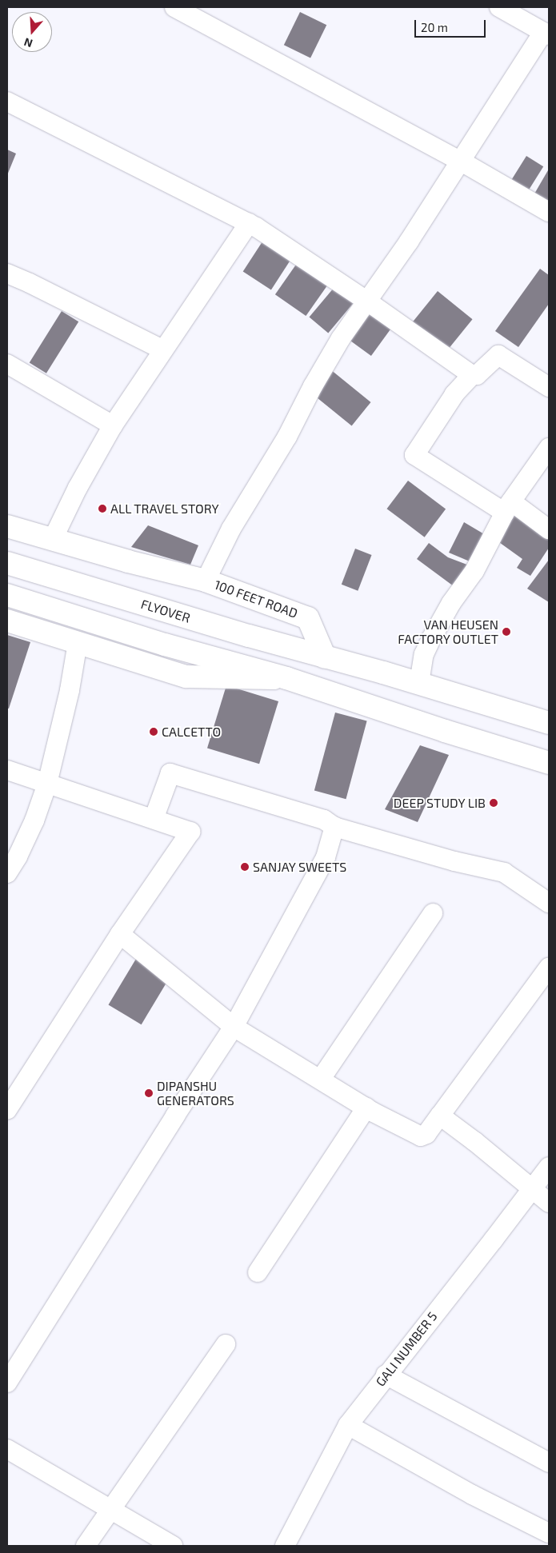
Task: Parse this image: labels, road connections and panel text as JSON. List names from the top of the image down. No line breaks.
{"streets":{"main road":["100 FEET ROAD","FLYOVER"],"street":["GALI NUMBER 5"]},"crossings":[["100 FEET ROAD","FLYOVER"]],"places":["ALL TRAVEL STORY","VAN HEUSEN FACTORY OUTLET","CALCETTO","DEEP STUDY LIB","SANJAY SWEETS","DIPANSHU GENERATORS"],"scale_bar":"20 m","north":"bottom"}
